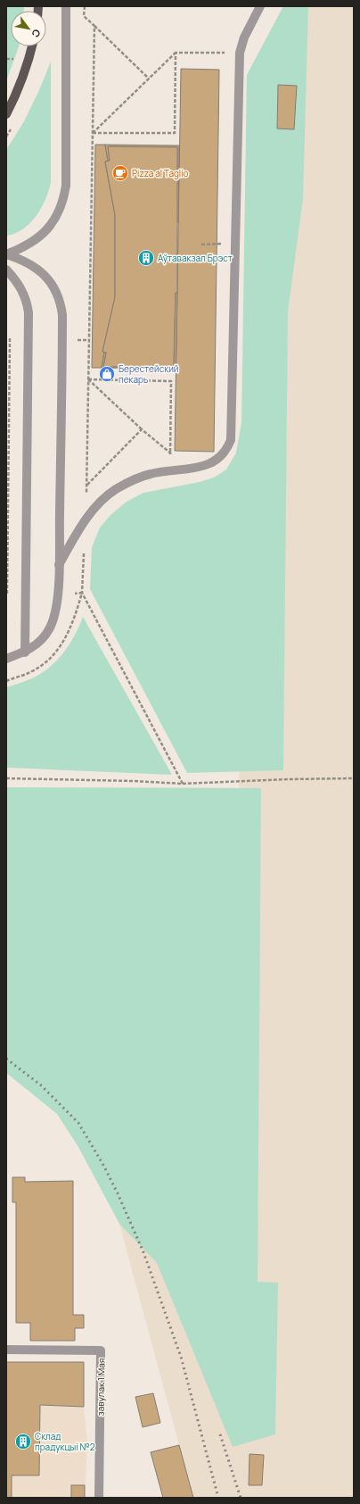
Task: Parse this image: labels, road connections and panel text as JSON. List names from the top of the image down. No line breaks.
{"streets":{"lane":["завулак 1 Мая"]},"places":{"cafe":["Pizza al Taglio"],"building":["Аўтавакзал Брэст","Склад прадукцыі №2"],"shop":["Берестейский пекарь"]},"north":"bottom right"}
